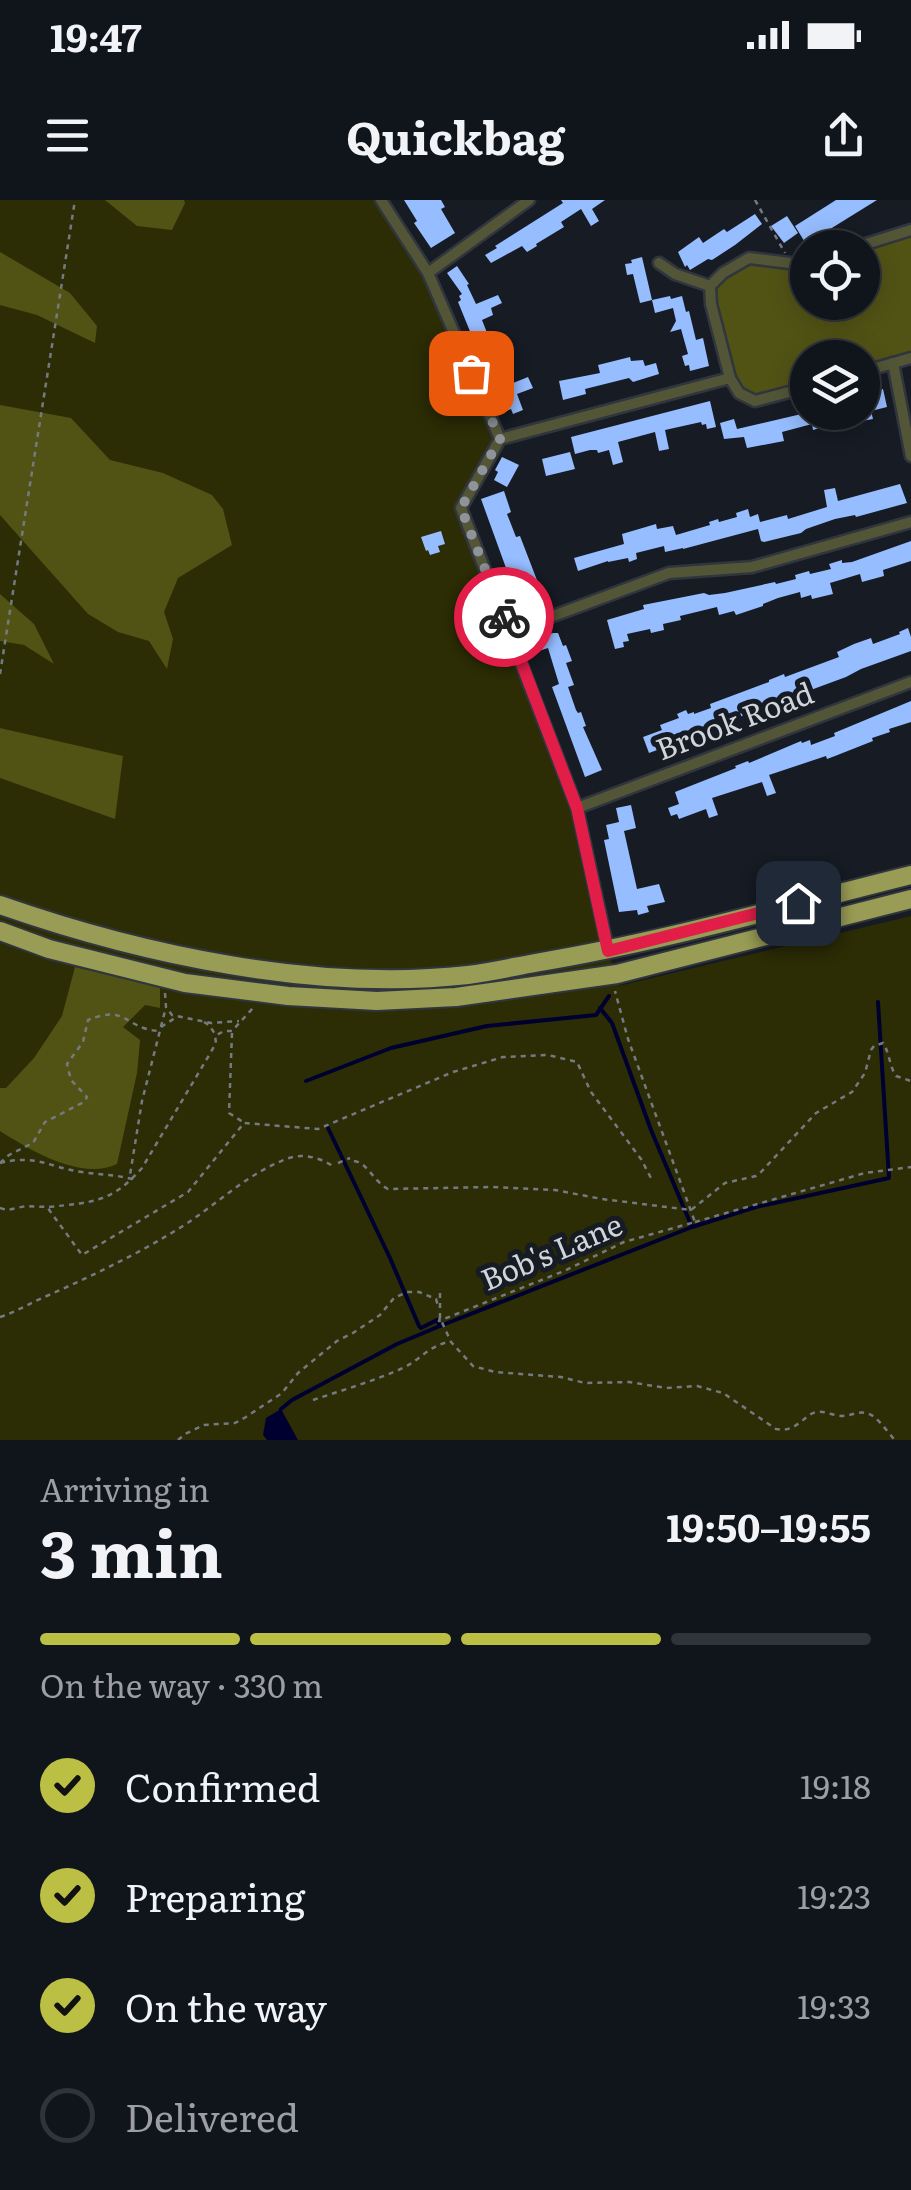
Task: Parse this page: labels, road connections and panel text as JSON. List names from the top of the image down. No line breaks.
{"streets":{"street":["Brook Road"],"path":["Bob's Lane"]},"page":{"status":"19:47","header":"Quickbag","heading":["3 min","Arriving in","19:50–19:55"],"bar":"On the way · 330 m","list":[["Confirmed","19:18"],["Preparing","19:23"],["On the way","19:33"],"Delivered"]}}
